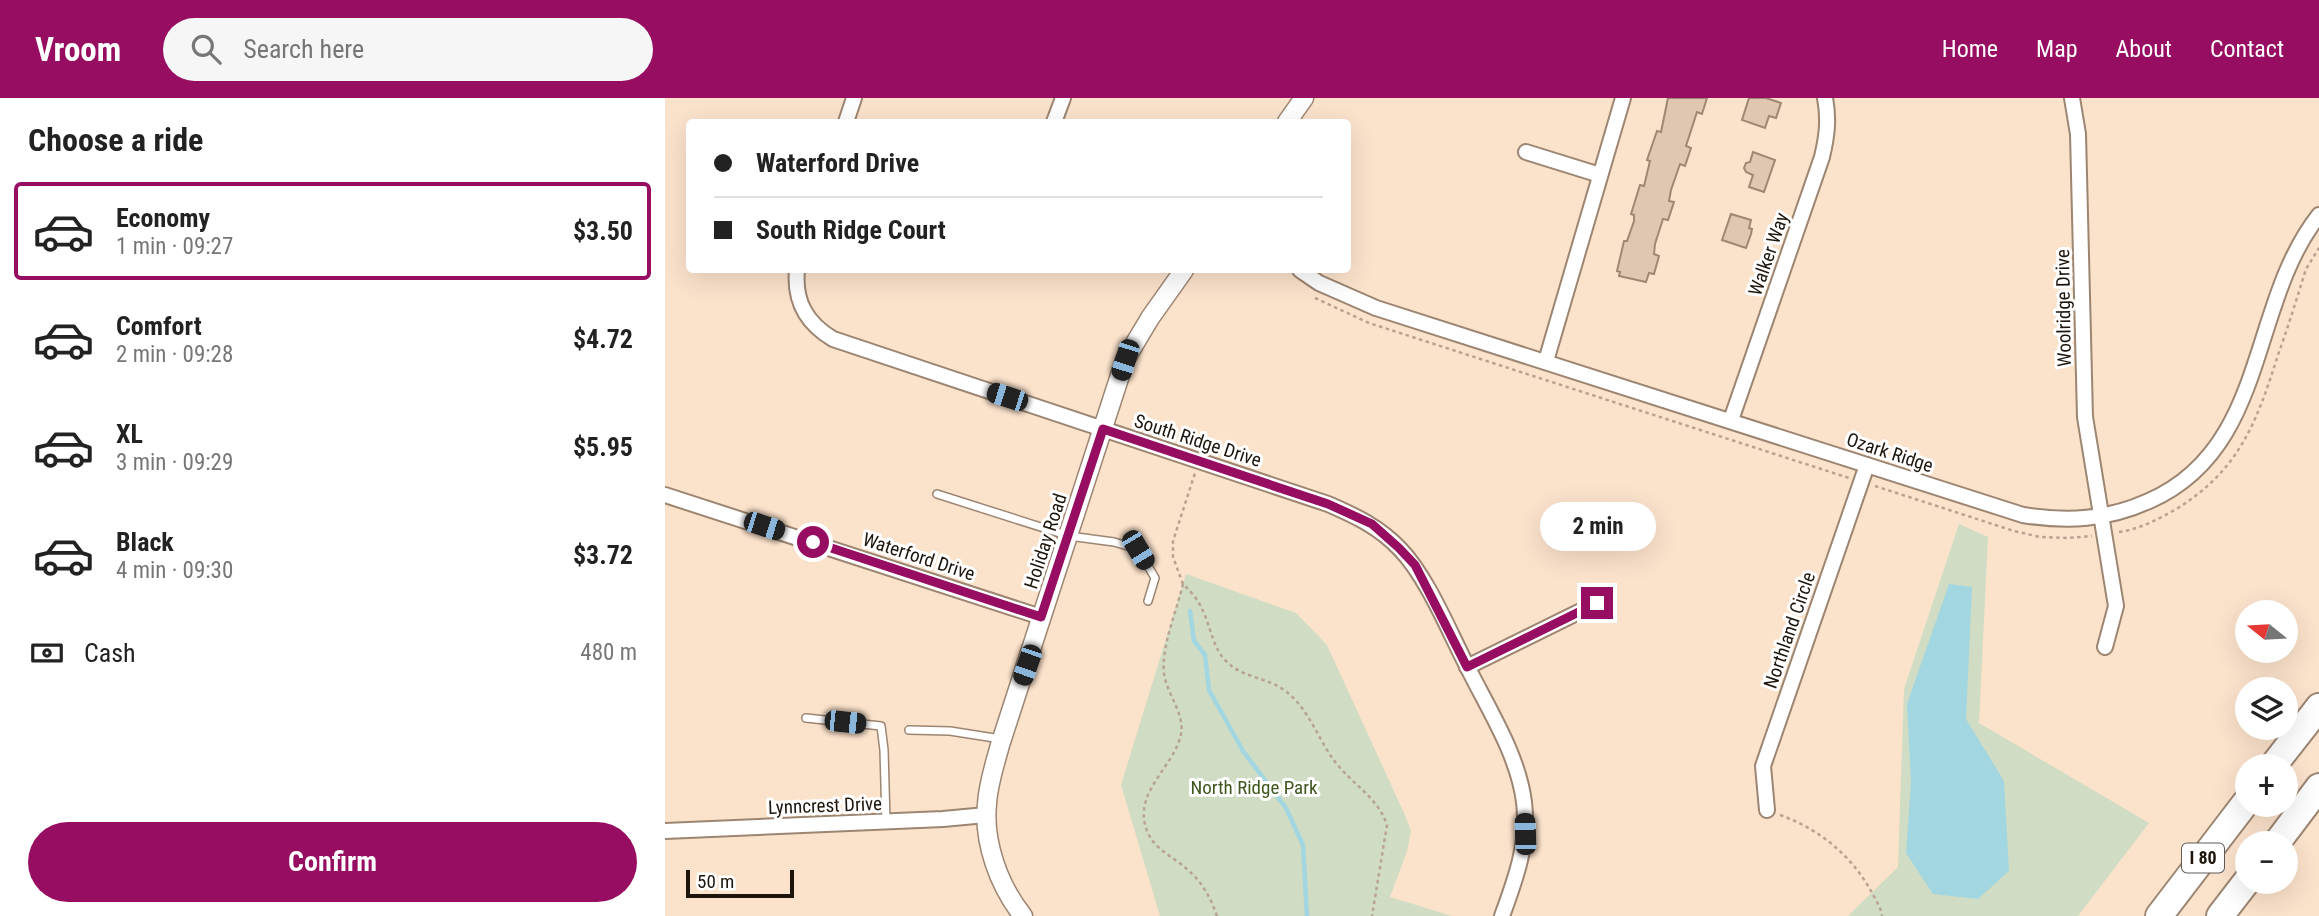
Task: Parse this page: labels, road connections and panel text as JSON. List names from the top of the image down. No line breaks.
{"streets":{"highway":["I 80"],"street":["Walker Way","Woolridge Drive","South Ridge Drive","Ozark Ridge","Holiday Road","Waterford Drive","Northland Circle","Lynncrest Drive"]},"crossings":[["Walker Way","Ozark Ridge"],["Woolridge Drive","Ozark Ridge"],["South Ridge Drive","Holiday Road"],["Ozark Ridge","Northland Circle"],["Holiday Road","Waterford Drive"],["Holiday Road","Lynncrest Drive"]],"parks":["North Ridge Park"],"scale_bar":"50 m","north":"left","page":{"header":"Vroom","search":"Search here","nav":["Home","Map","About","Contact"],"heading":"Choose a ride","banner":["Waterford Drive","South Ridge Court"],"list":[{"name":"Economy","note":"1 min · 09:27","value":"$3.50"},{"name":"Comfort","note":"2 min · 09:28","value":"$4.72"},{"name":"XL","note":"3 min · 09:29","value":"$5.95"},{"name":"Black","note":"4 min · 09:30","value":"$3.72"}],"bubble":"2 min","map_buttons":["+","−"],"pay":["Cash","480 m"],"buttons":"Confirm","scale":"50 m"}}
